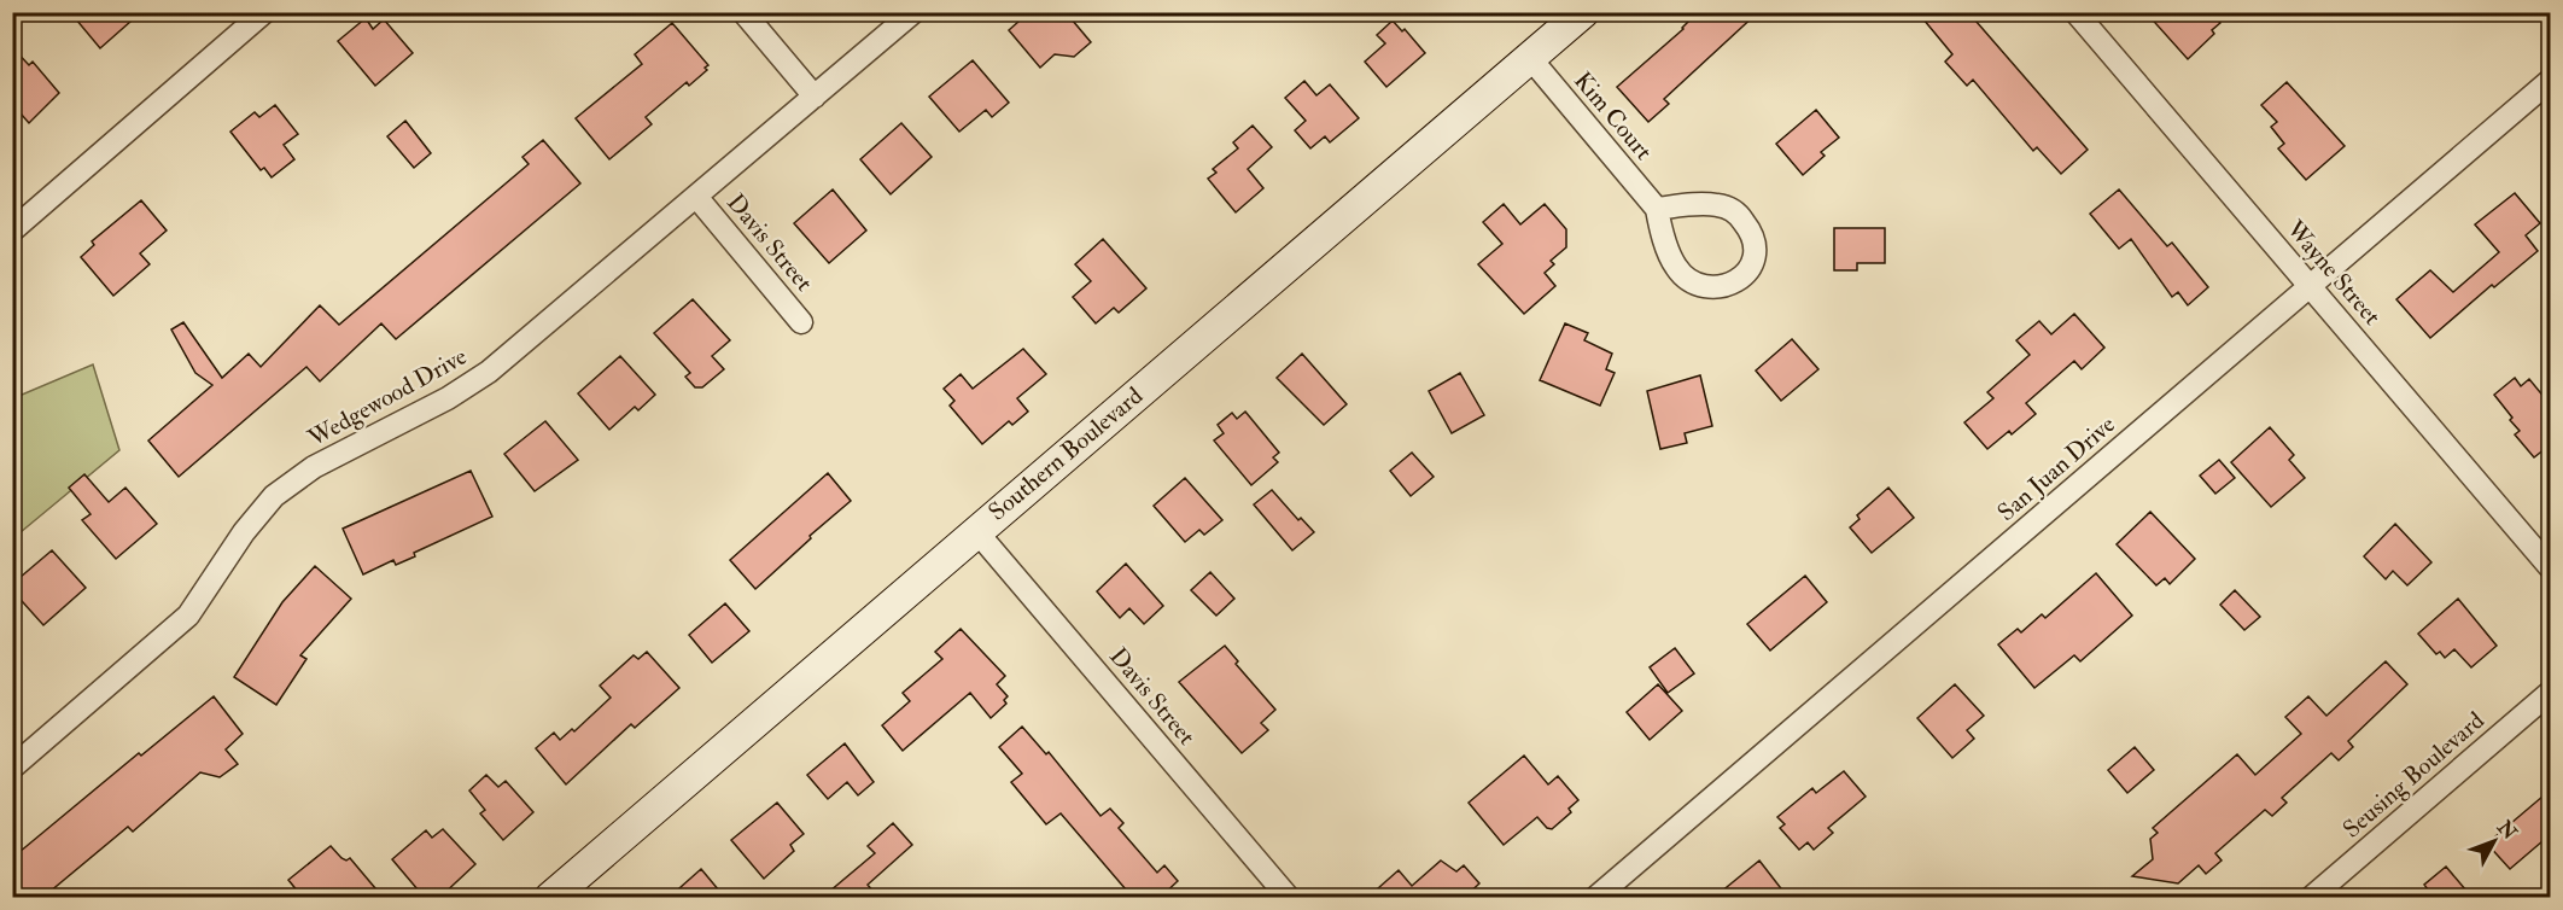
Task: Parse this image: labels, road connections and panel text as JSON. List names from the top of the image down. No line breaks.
{"streets":{"street":["Kim Court","Davis Street","Wayne Street","Wedgewood Drive","Southern Boulevard","San Juan Drive","Seusing Boulevard"]},"crossings":[["Kim Court","Southern Boulevard"],["Davis Street","Wedgewood Drive"],["Davis Street","Southern Boulevard"],["Wayne Street","San Juan Drive"]],"north":"top right"}
